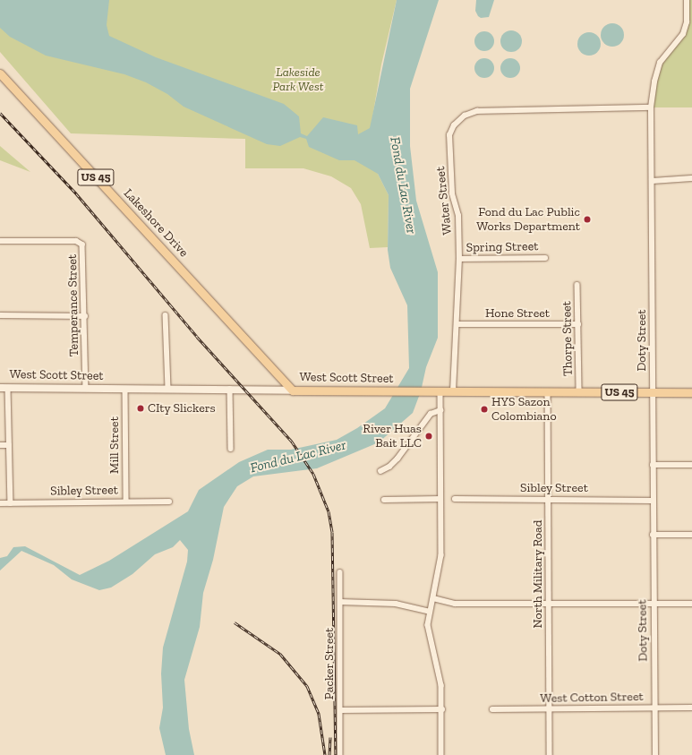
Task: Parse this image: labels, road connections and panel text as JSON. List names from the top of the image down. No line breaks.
{"streets":{"main road":["US 45","Lakeshore Drive","West Scott Street"],"street":["Water Street","Spring Street","Temperance Street","Hone Street","Thorpe Street","Doty Street","Mill Street","Sibley Street","North Military Road","Packer Street","West Cotton Street"]},"crossings":[["Water Street","Spring Street"],["Water Street","Hone Street"],["Water Street","Doty Street"],["Water Street","West Scott Street"],["Lakeshore Drive","West Scott Street"],["Temperance Street","West Scott Street"],["Hone Street","Thorpe Street"],["Thorpe Street","West Scott Street"],["Doty Street","West Scott Street"],["Doty Street","Sibley Street"],["Doty Street","West Cotton Street"],["West Scott Street","Mill Street"],["West Scott Street","North Military Road"],["Mill Street","Sibley Street"],["Sibley Street","North Military Road"],["North Military Road","West Cotton Street"]],"water":["Fond du Lac River"],"parks":["Lakeside Park West"],"places":["Fond du Lac Public Works Department","CIty Slickers","HYS Sazon Colombiano","River Huas Bait LLC"]}
